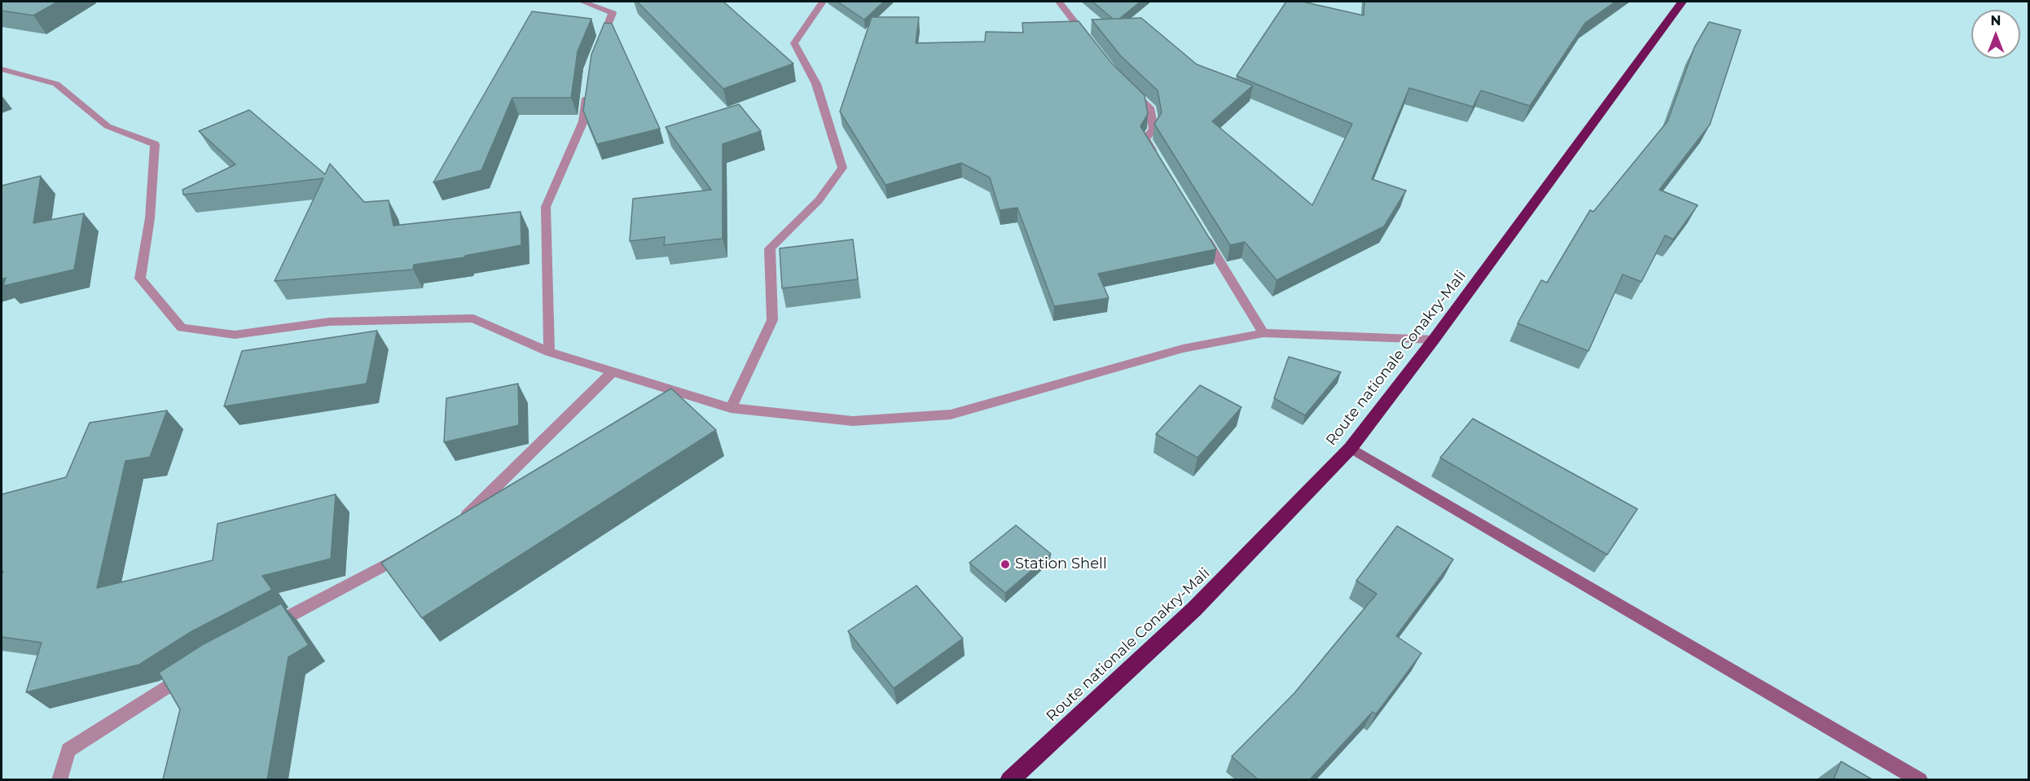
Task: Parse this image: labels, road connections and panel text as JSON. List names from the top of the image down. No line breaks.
{"streets":{"highway":["Route nationale Conakry-Mali"]},"places":["Station Shell"],"north":"top"}
